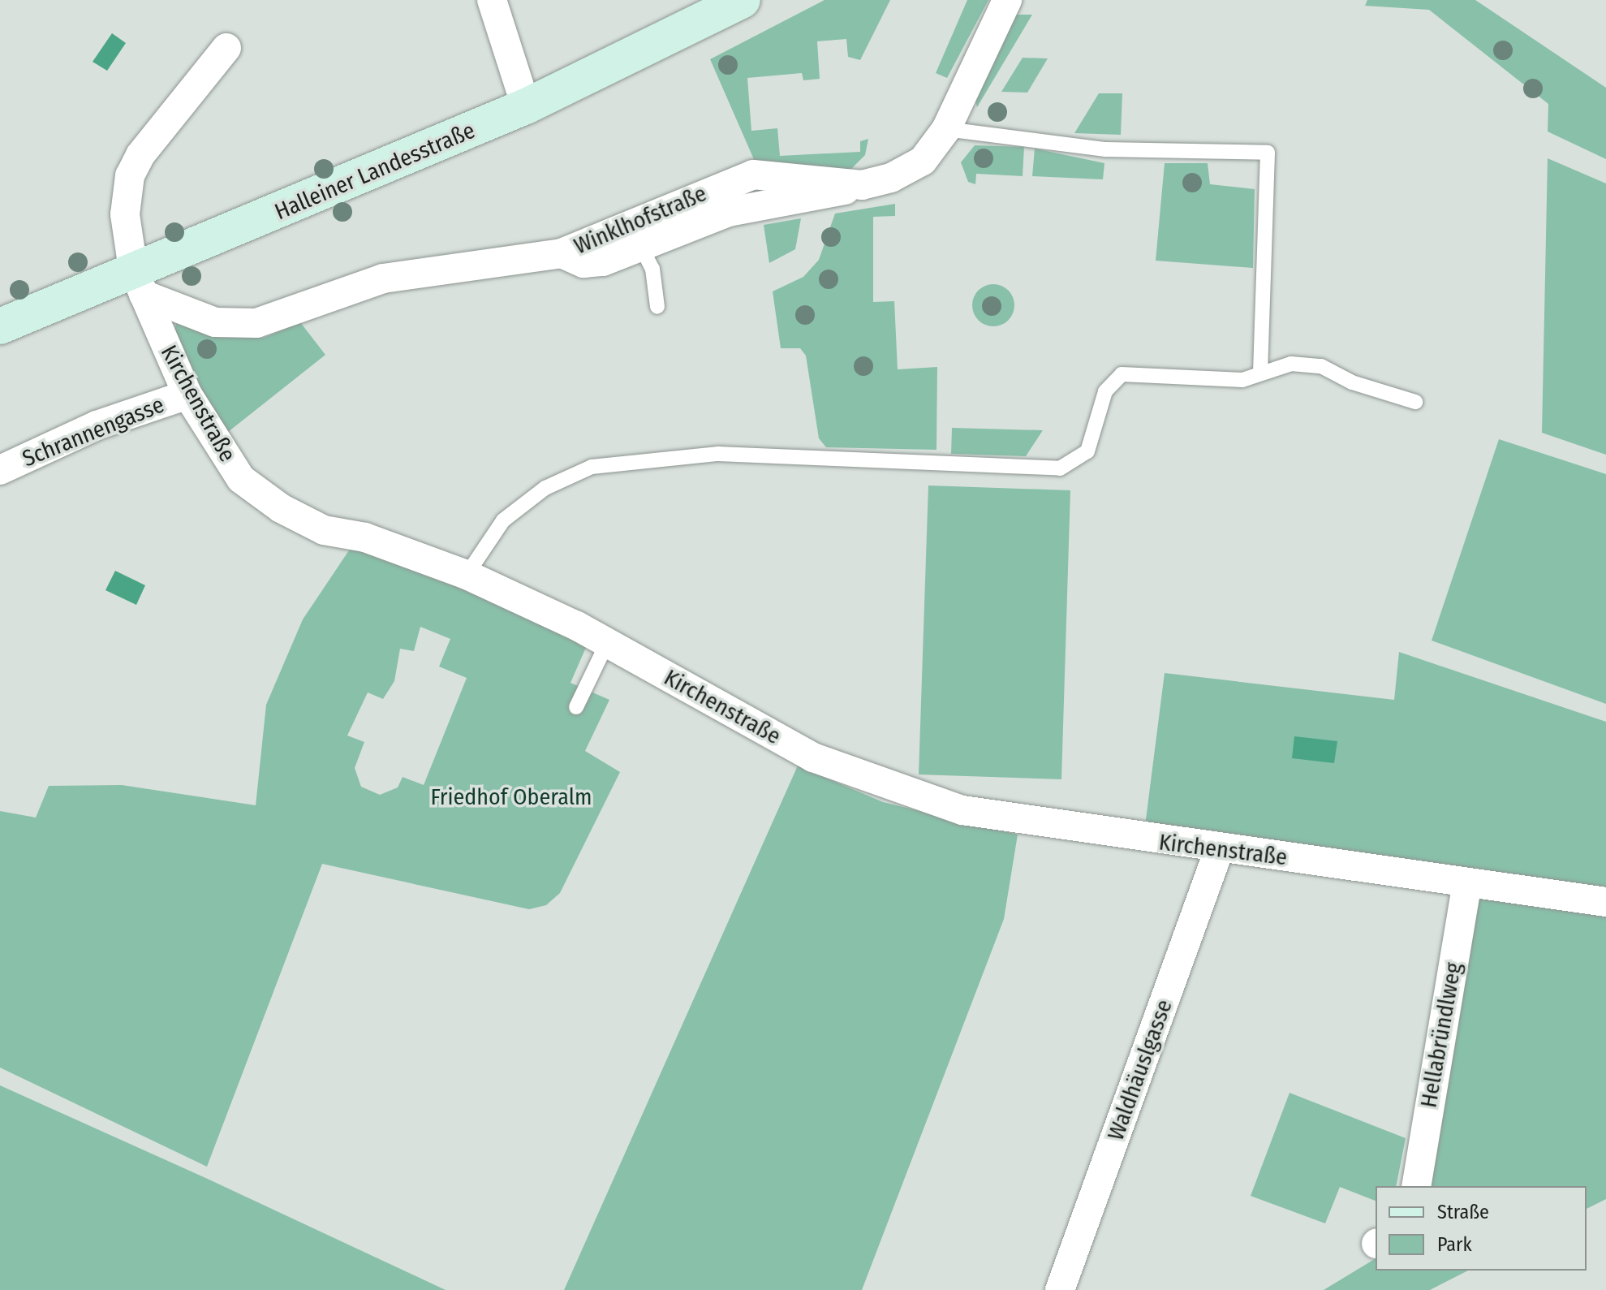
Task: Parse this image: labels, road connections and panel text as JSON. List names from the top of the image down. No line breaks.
{"streets":{"main road":["Halleiner Landesstraße"],"street":["Winklhofstraße","Kirchenstraße","Schrannengasse","Hellabründlweg","Waldhäuslgasse"]},"crossings":[["Halleiner Landesstraße","Winklhofstraße"],["Halleiner Landesstraße","Kirchenstraße"],["Winklhofstraße","Kirchenstraße"],["Kirchenstraße","Schrannengasse"],["Kirchenstraße","Hellabründlweg"],["Kirchenstraße","Waldhäuslgasse"]],"parks":["Friedhof Oberalm"],"legend":["Straße","Park"]}
